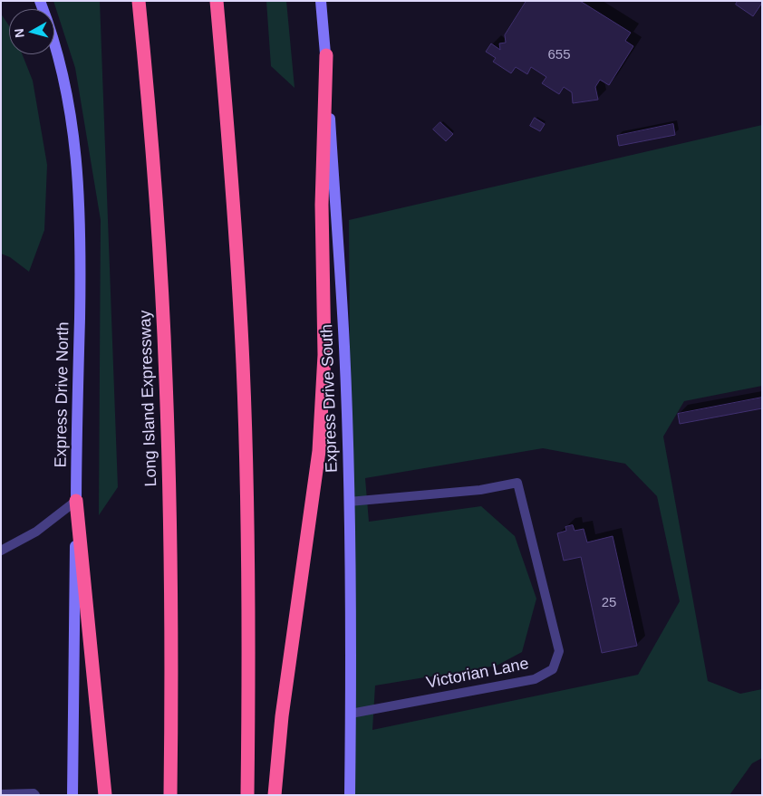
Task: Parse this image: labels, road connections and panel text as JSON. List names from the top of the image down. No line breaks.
{"streets":{"highway":["Long Island Expressway"],"main road":["Express Drive North","Express Drive South"],"lane":["Victorian Lane"]},"crossings":[["Express Drive South","Victorian Lane"]],"house_numbers":["655","25"],"north":"left"}
